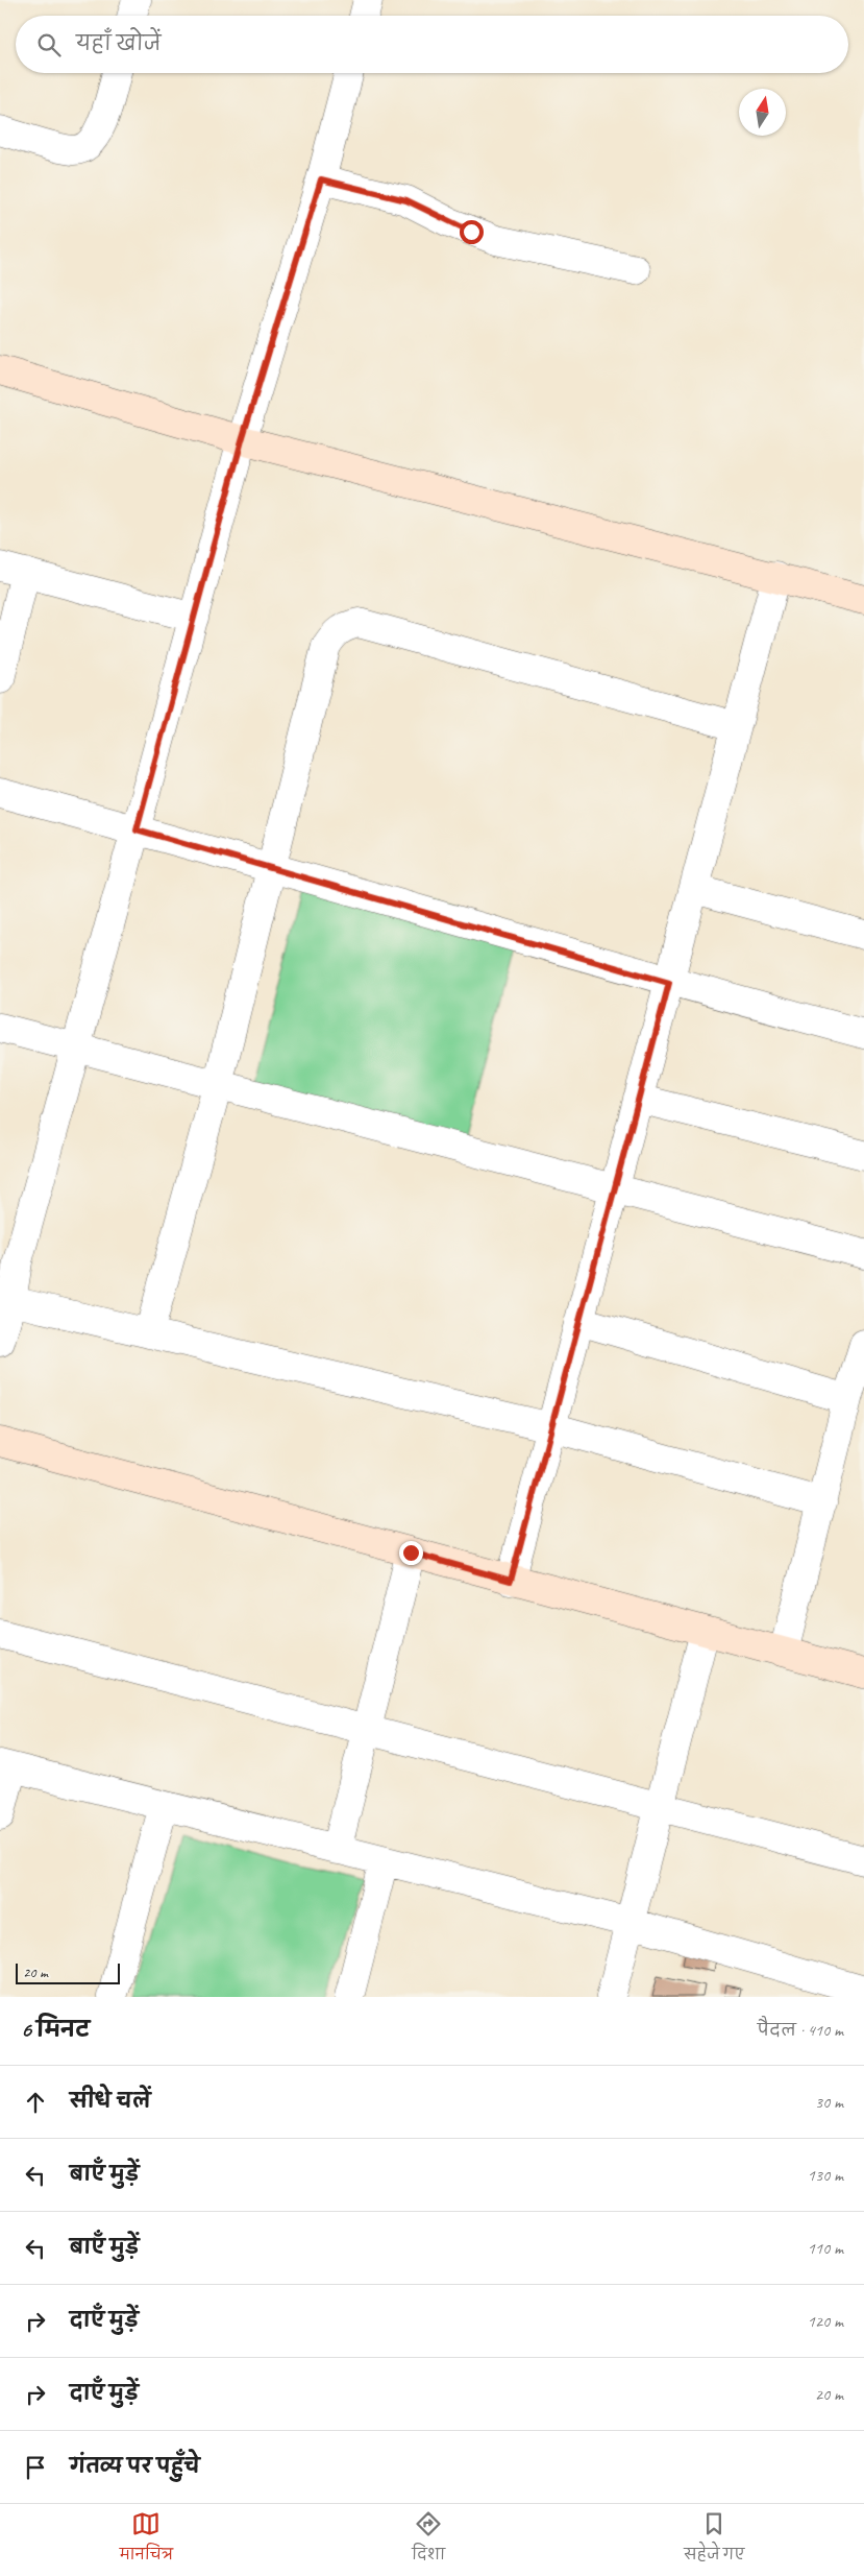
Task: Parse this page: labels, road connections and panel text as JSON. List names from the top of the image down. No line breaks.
{"scale_bar":"20 m","north":"top","page":{"search":"यहाँ खोजें","scale":"20 m","heading":["6 मिनट","पैदल · 410 m"],"list":[["सीधे चलें","30 m"],["बाएँ मुड़ें","130 m"],["बाएँ मुड़ें","110 m"],["दाएँ मुड़ें","120 m"],["दाएँ मुड़ें","20 m"],"गंतव्य पर पहुँचे"],"nav":["मानचित्र","दिशा","सहेजे गए"]}}
